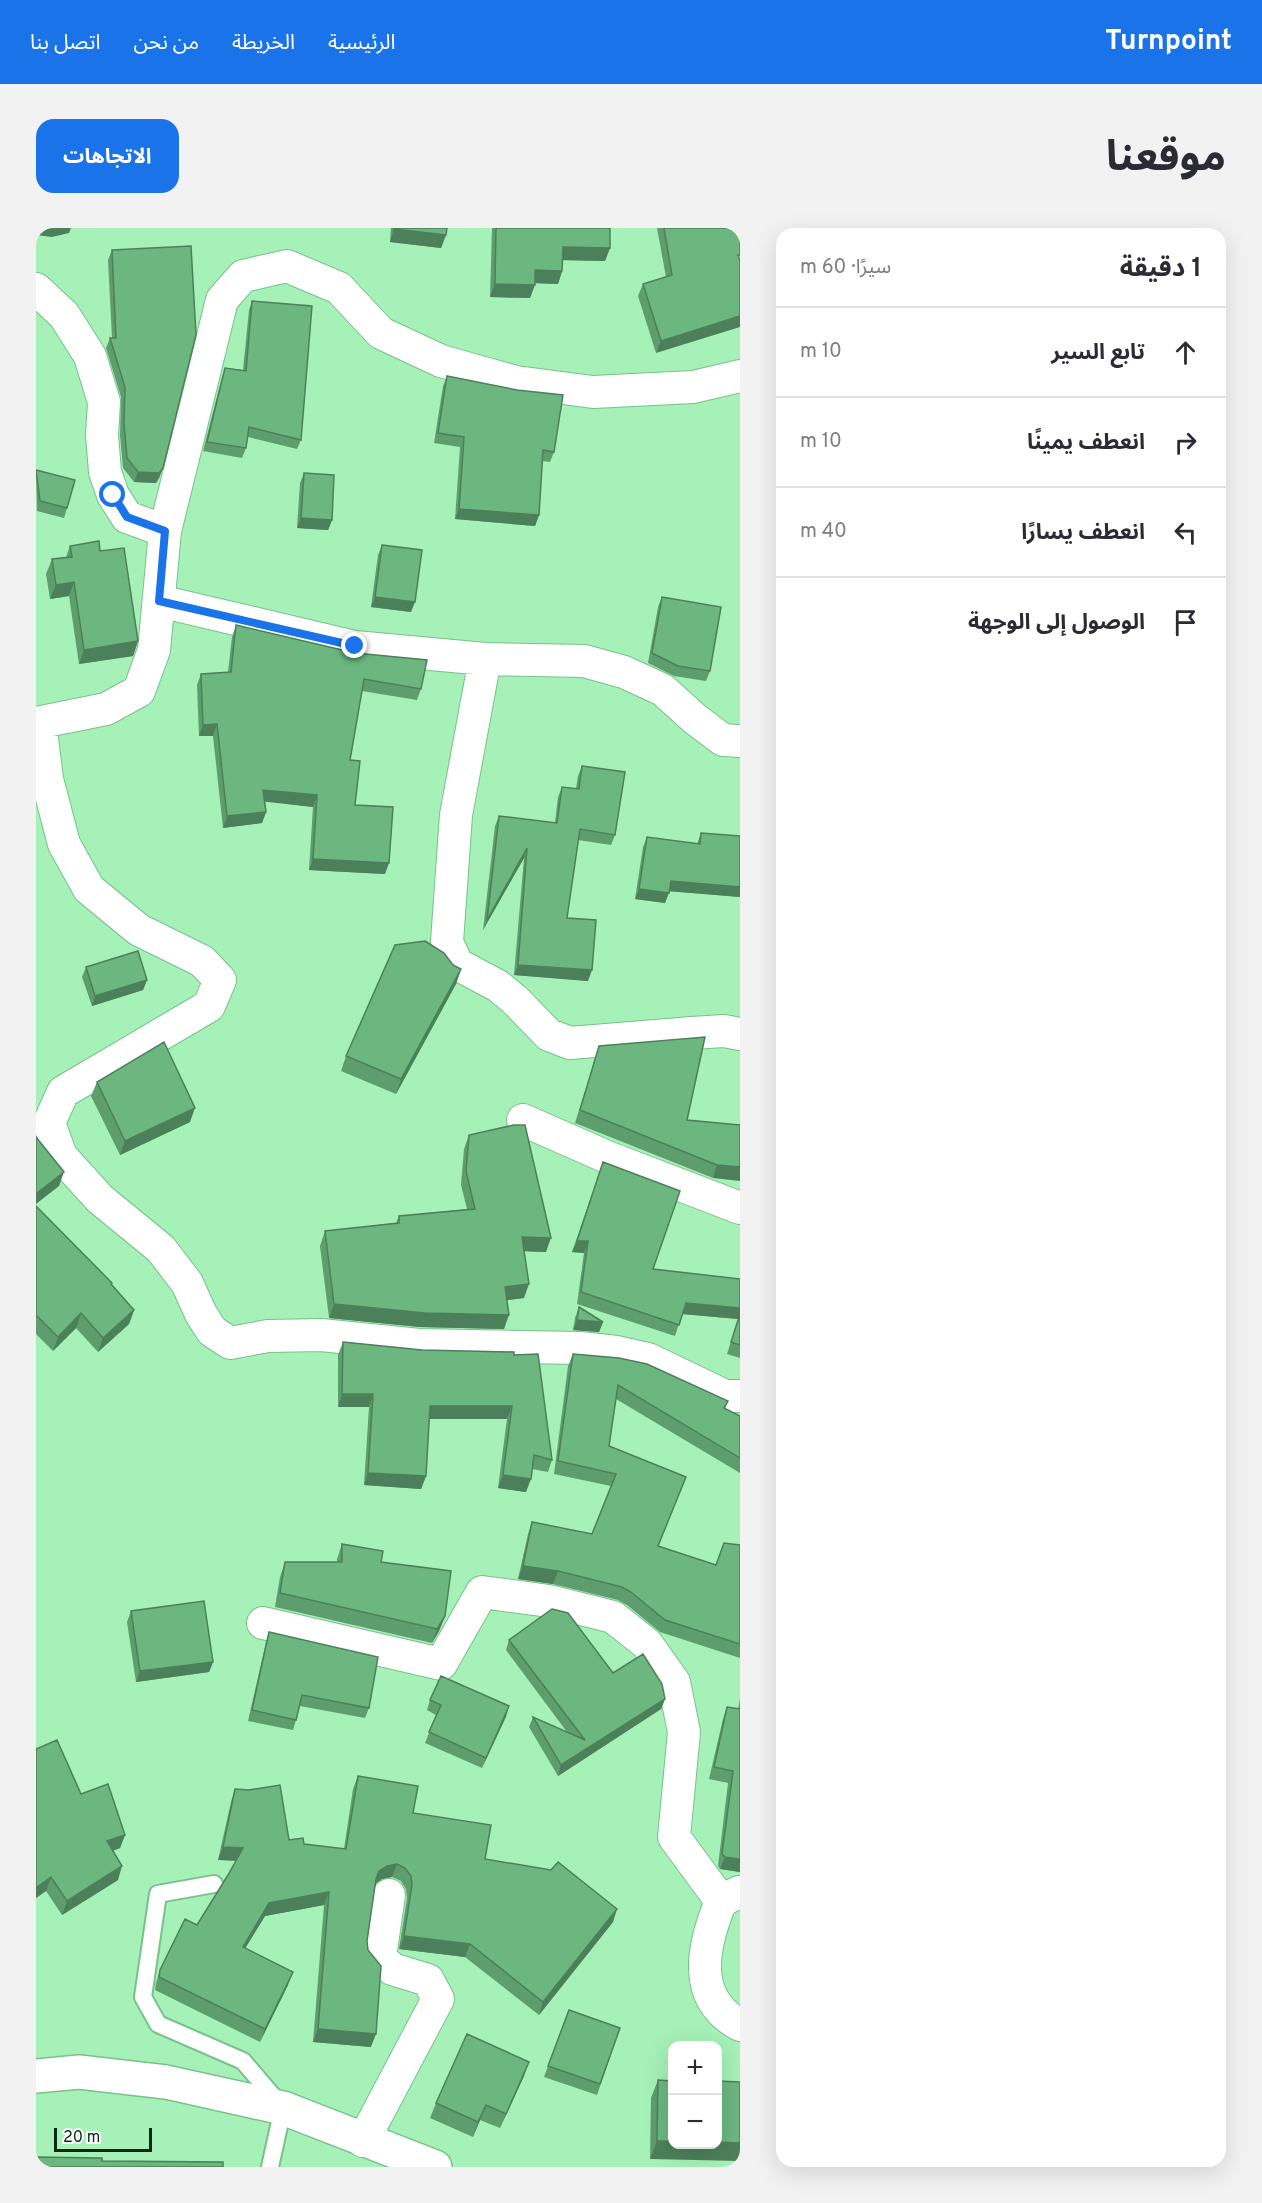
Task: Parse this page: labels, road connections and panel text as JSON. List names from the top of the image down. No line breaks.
{"scale_bar":"20 m","page":{"header":"Turnpoint","nav":["الرئيسية","الخريطة","من نحن","اتصل بنا"],"title":"موقعنا","buttons":"الاتجاهات","heading":["1 دقيقة","سيرًا · 60 m"],"list":[["تابع السير","10 m"],["انعطف يمينًا","10 m"],["انعطف يسارًا","40 m"],"الوصول إلى الوجهة"],"map_buttons":["+","−"],"scale":"20 m"}}
